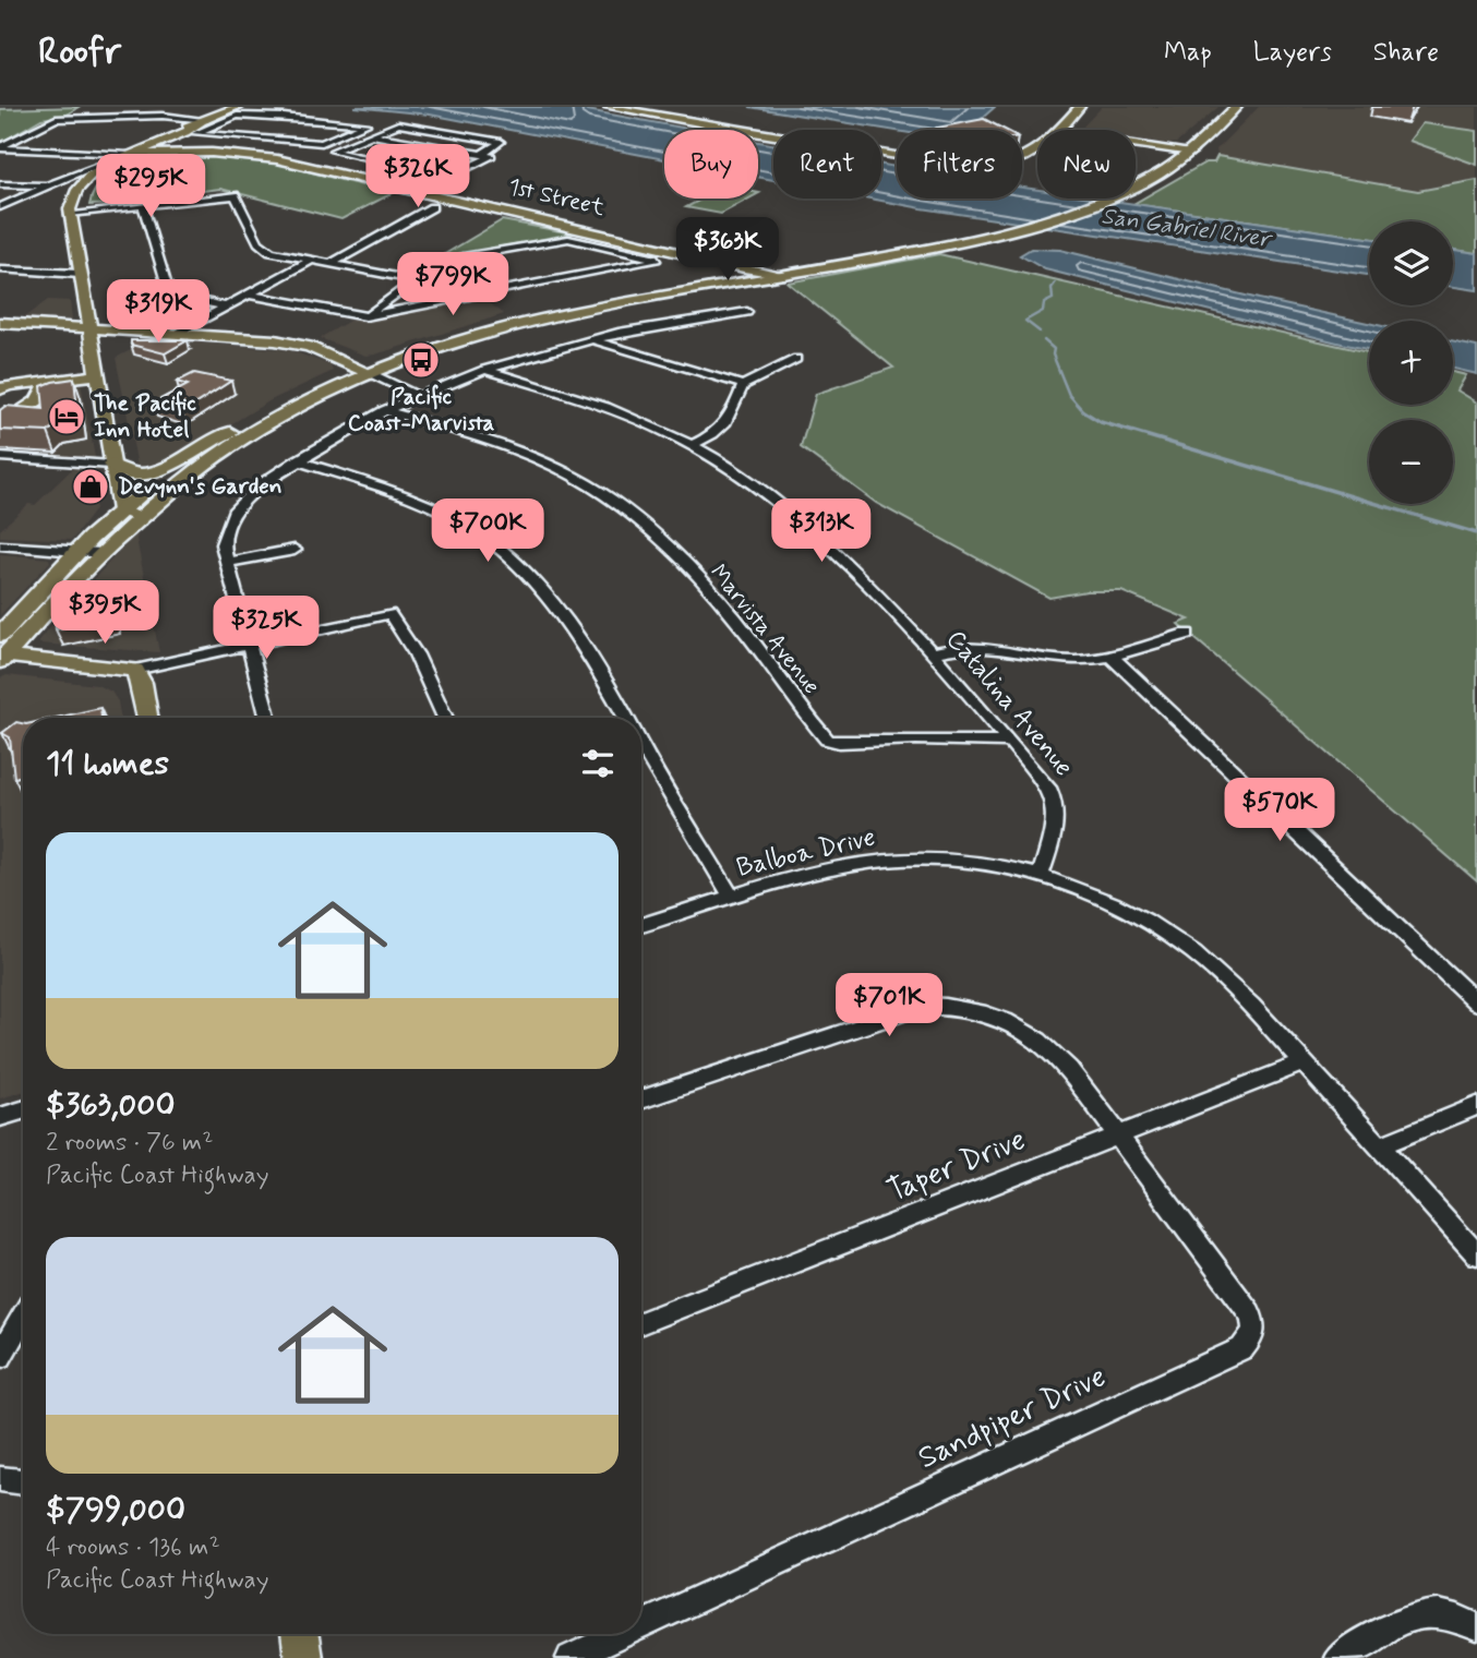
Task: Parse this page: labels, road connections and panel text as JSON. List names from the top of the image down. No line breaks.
{"streets":{"main road":["1st Street"],"street":["Marvista Avenue","Catalina Avenue","Balboa Drive","Taper Drive","Sandpiper Drive"]},"crossings":[["Marvista Avenue","Catalina Avenue"],["Catalina Avenue","Balboa Drive"],["Taper Drive","Sandpiper Drive"]],"water":["San Gabriel River"],"places":{"bus stop":["Pacific Coast-Marvista"],"hotel":["The Pacific Inn Hotel"],"shop":["Devynn's Garden"]},"page":{"header":"Roofr","nav":["Map","Layers","Share"],"chip":["Buy","Rent","Filters","New"],"price":["$326K","$295K","$363K","$799K","$319K","$700K","$313K","$395K","$325K","$570K","$701K"],"map_buttons":["+","−"],"heading":"11 homes","list":[{"name":"$363,000","note":"2 rooms · 76 m² · Pacific Coast Highway"},{"name":"$799,000","note":"4 rooms · 136 m² · Pacific Coast Highway"}]}}
